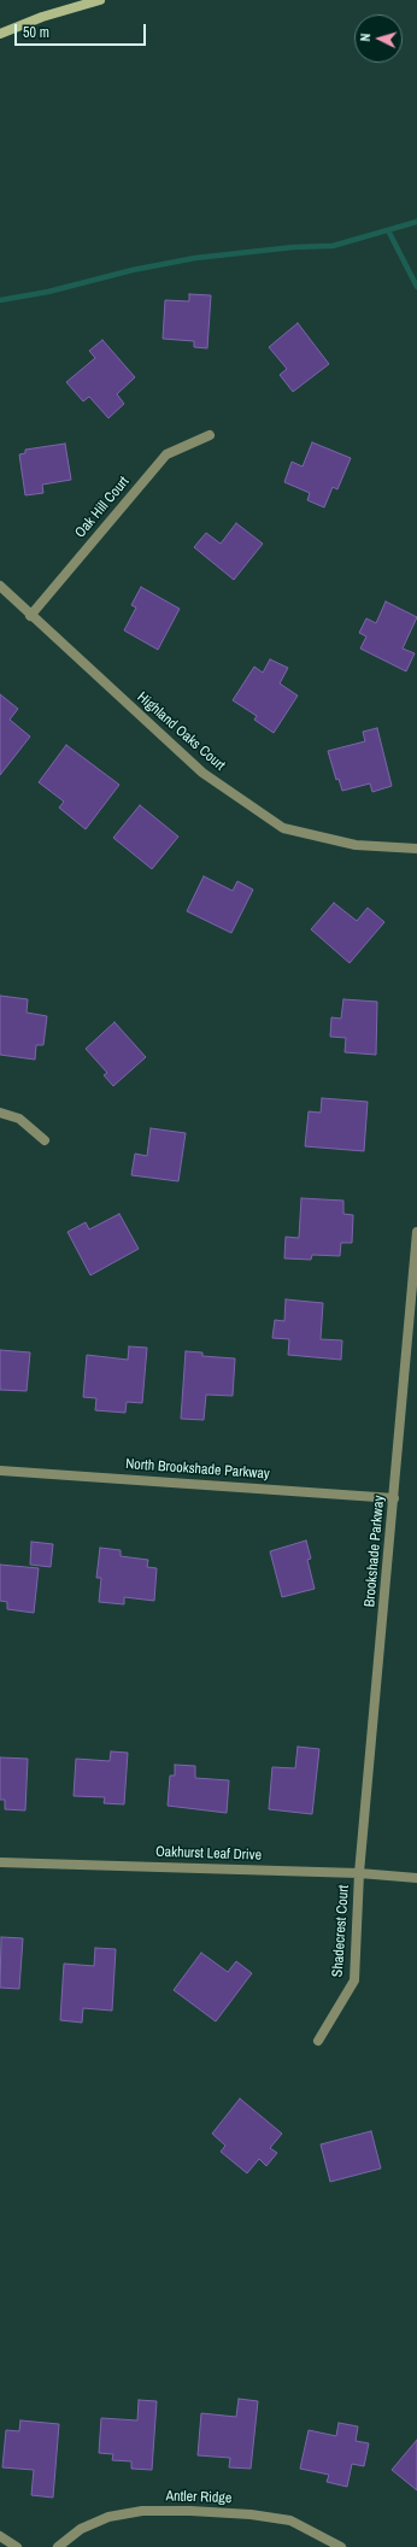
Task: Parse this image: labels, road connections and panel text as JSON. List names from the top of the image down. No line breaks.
{"streets":{"street":["Oak Hill Court","Highland Oaks Court","North Brookshade Parkway","Brookshade Parkway","Oakhurst Leaf Drive","Shadecrest Court","Antler Ridge"]},"crossings":[["Oak Hill Court","Highland Oaks Court"],["North Brookshade Parkway","Brookshade Parkway"],["Brookshade Parkway","Oakhurst Leaf Drive"],["Brookshade Parkway","Shadecrest Court"],["Oakhurst Leaf Drive","Shadecrest Court"]],"scale_bar":"50 m","north":"left"}
